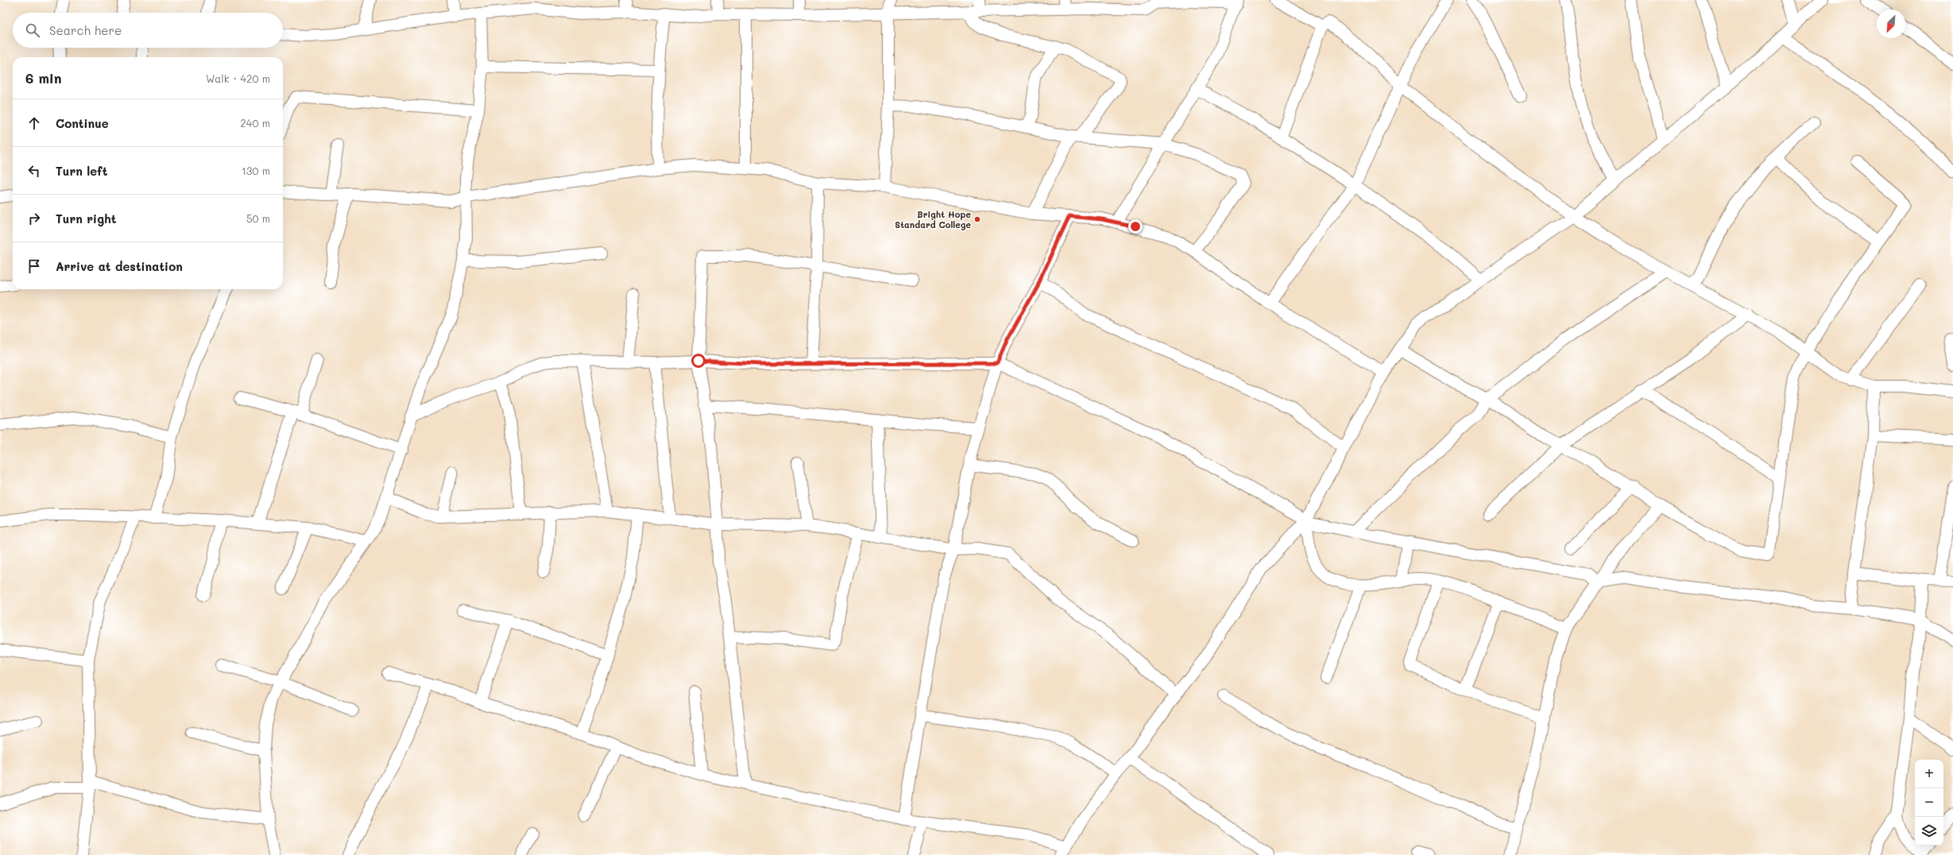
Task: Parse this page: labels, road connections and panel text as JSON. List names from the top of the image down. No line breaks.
{"places":["Bright Hope Standard College"],"north":"bottom left","page":{"search":"Search here","heading":["6 min","Walk · 420 m"],"list":[["Continue","240 m"],["Turn left","130 m"],["Turn right","50 m"],"Arrive at destination"],"map_buttons":["+","−"]}}
